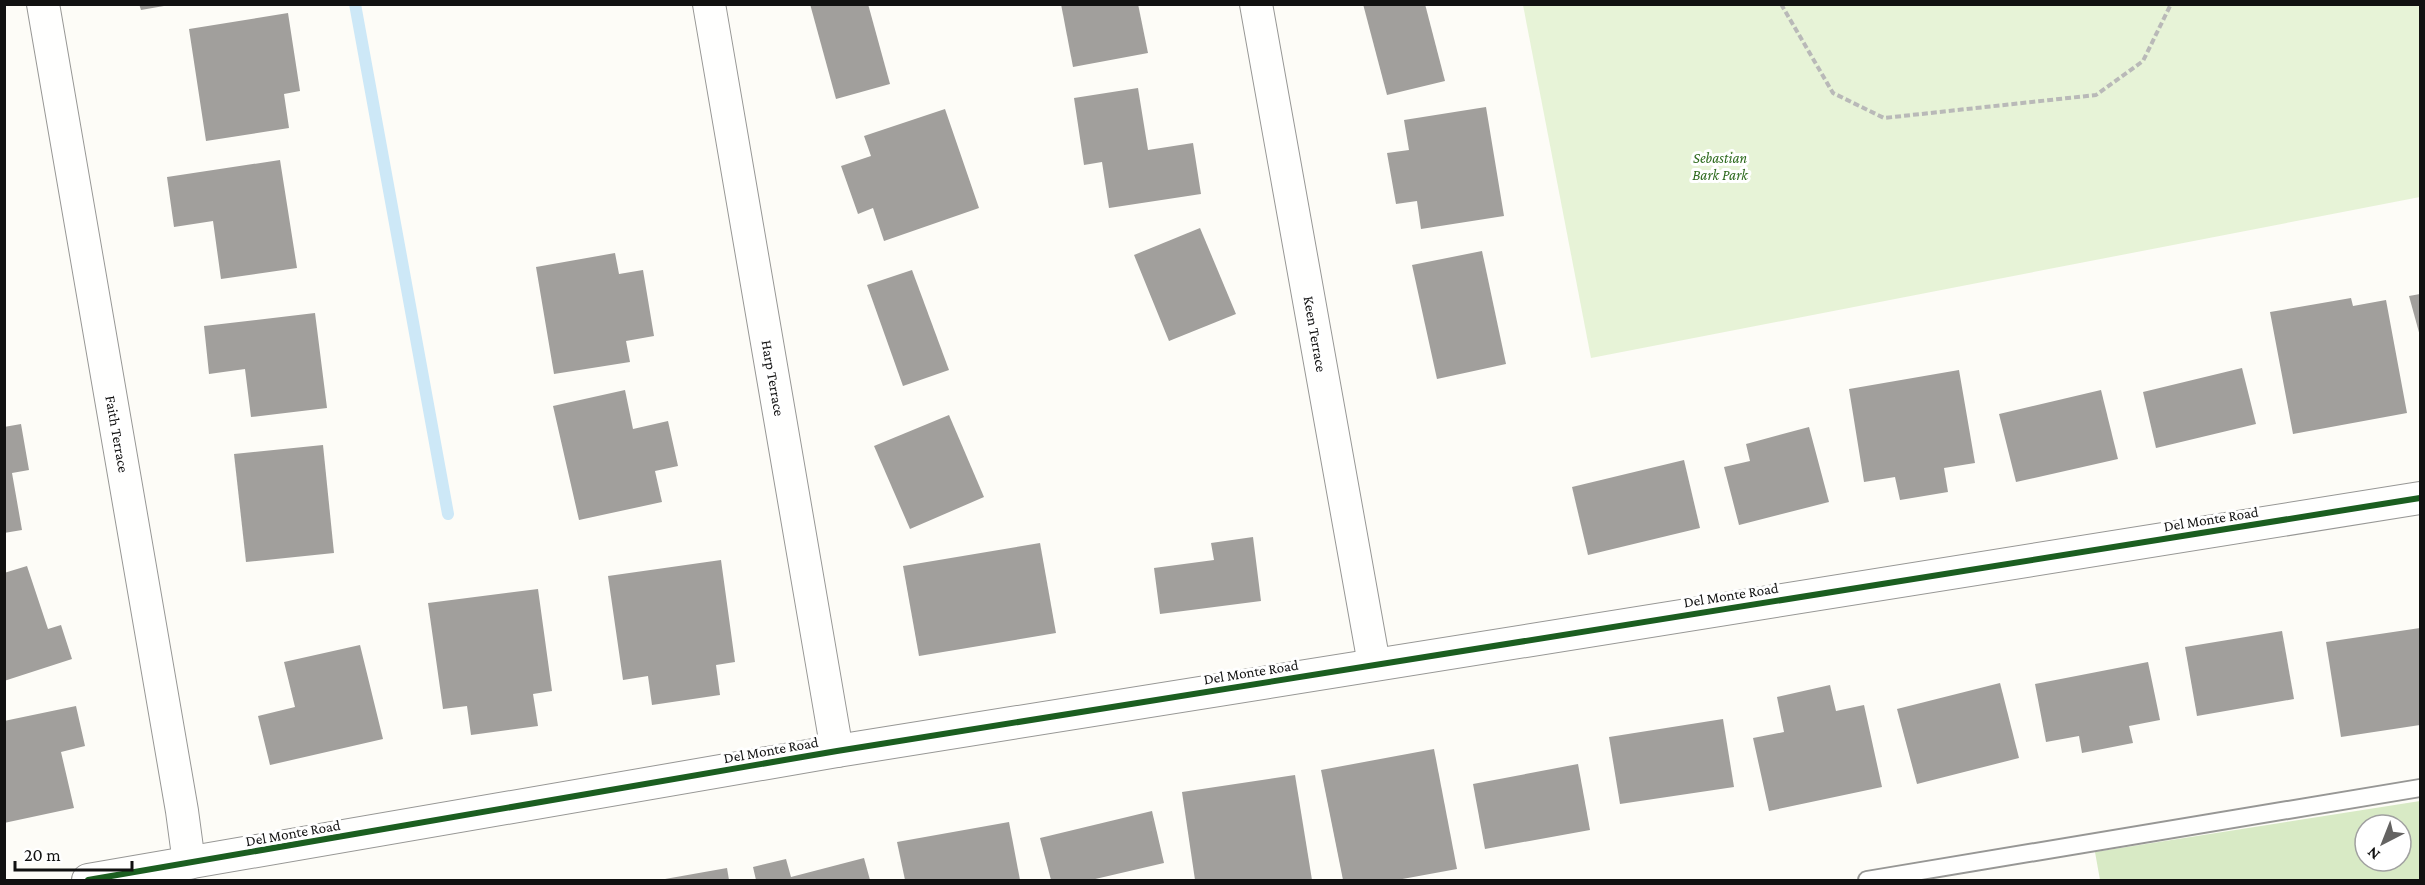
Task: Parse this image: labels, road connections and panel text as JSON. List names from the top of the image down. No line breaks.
{"streets":{"street":["Keen Terrace","Harp Terrace","Faith Terrace","Del Monte Road"]},"crossings":[["Keen Terrace","Del Monte Road"],["Harp Terrace","Del Monte Road"],["Faith Terrace","Del Monte Road"]],"parks":["Sebastian Bark Park"],"scale_bar":"20 m","north":"bottom left"}
